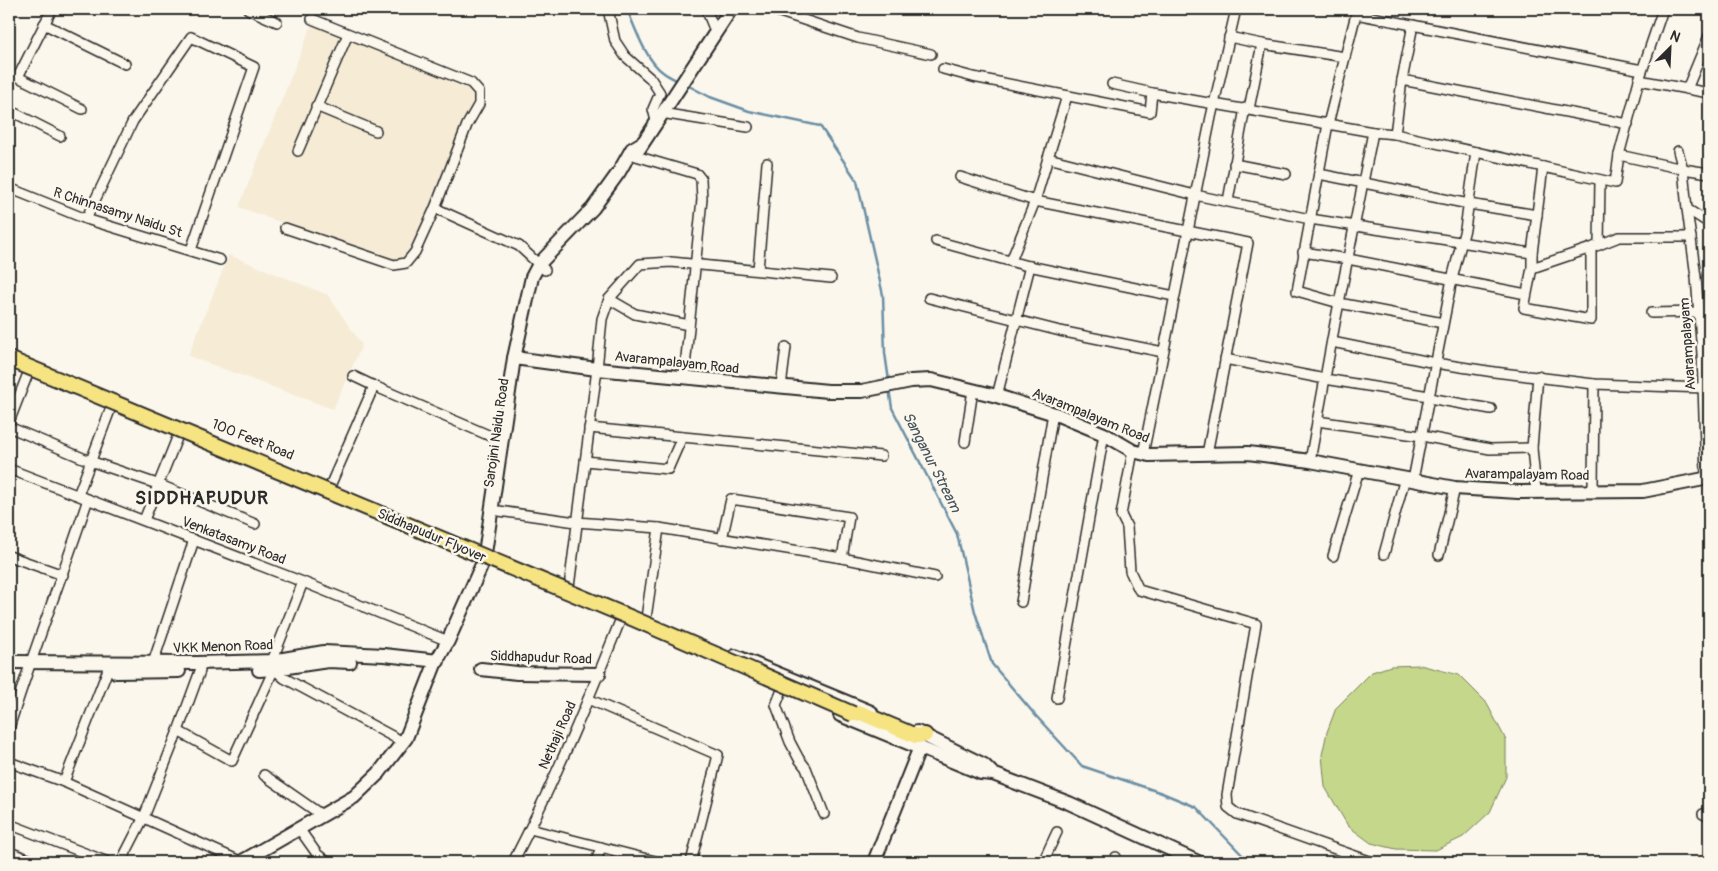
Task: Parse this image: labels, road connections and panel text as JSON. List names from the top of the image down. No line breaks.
{"streets":{"main road":["Siddhapudur Flyover"],"street":["R Chinnasamy Naidu St","Avarampalayam","Avarampalayam Road","Sarojini Naidu Road","100 Feet Road","Venkatasamy Road","VKK Menon Road","Siddhapudur Road","Nethaji Road"]},"crossings":[["Avarampalayam","Avarampalayam Road"],["Avarampalayam Road","Sarojini Naidu Road"],["Sarojini Naidu Road","100 Feet Road"],["Siddhapudur Road","Nethaji Road"]],"districts":["SIDDHAPUDUR"],"water":["Sanganur Stream"],"north":"top right"}
